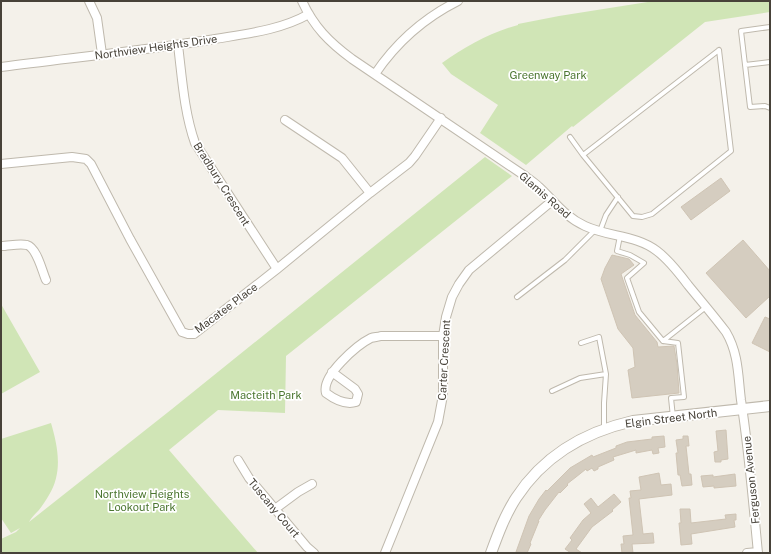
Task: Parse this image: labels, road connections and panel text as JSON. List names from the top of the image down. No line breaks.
{"streets":{"street":["Northview Heights Drive","Bradbury Crescent","Glamis Road","Macatee Place","Carter Crescent","Elgin Street North","Ferguson Avenue","Tuscany Court"]},"crossings":[["Northview Heights Drive","Bradbury Crescent"],["Northview Heights Drive","Glamis Road"],["Bradbury Crescent","Macatee Place"],["Glamis Road","Macatee Place"],["Glamis Road","Carter Crescent"],["Glamis Road","Elgin Street North"],["Glamis Road","Ferguson Avenue"],["Elgin Street North","Ferguson Avenue"]],"parks":["Greenway Park","Macteith Park","Northview Heights Lookout Park"]}
